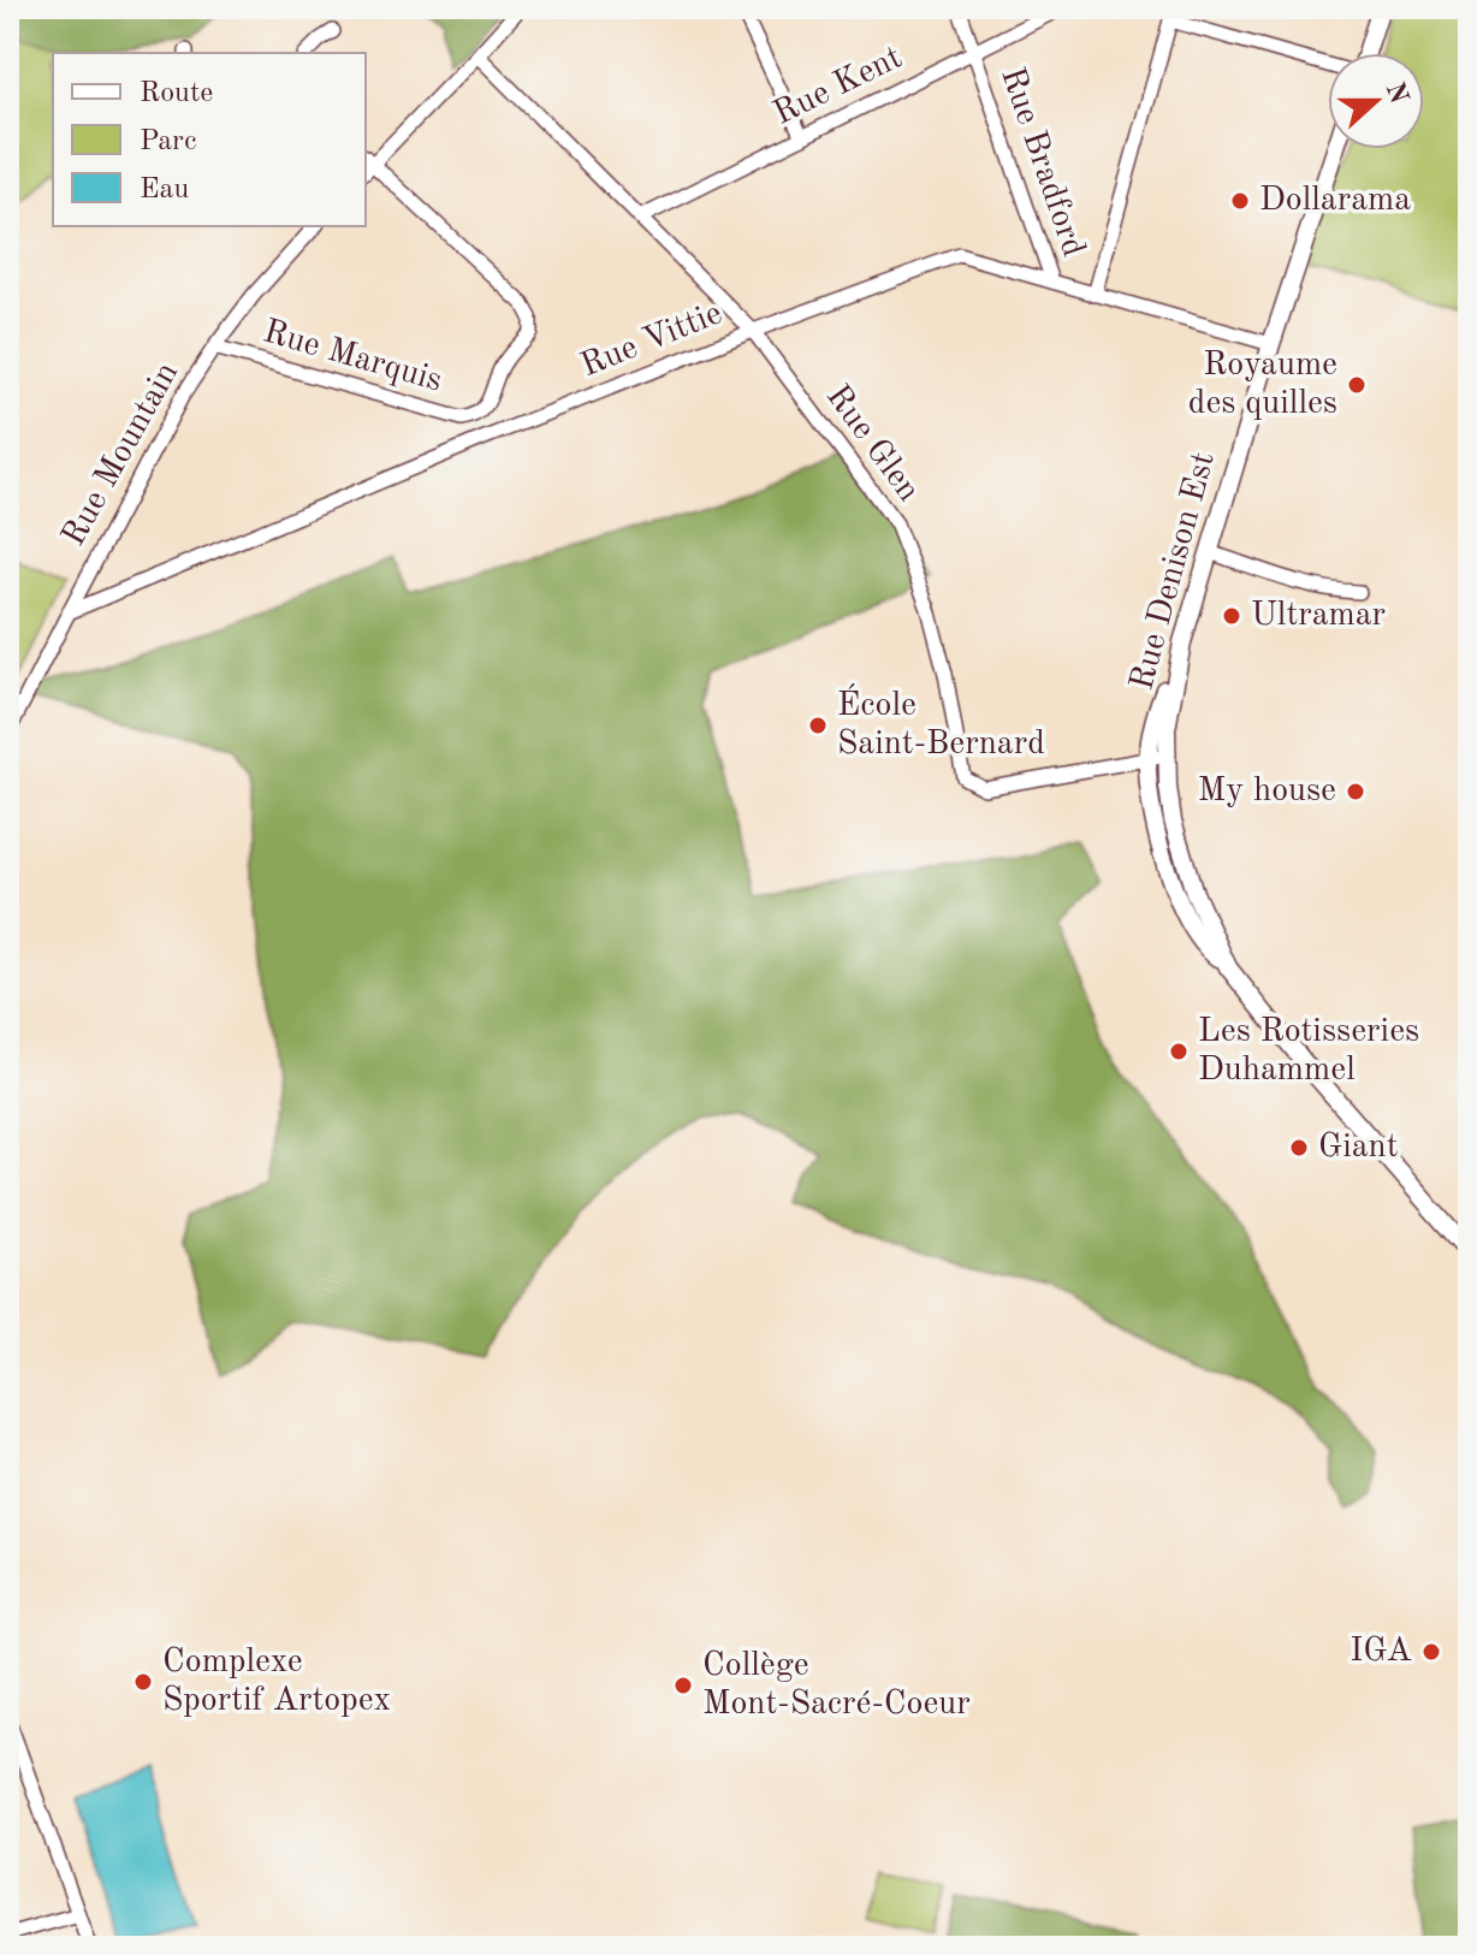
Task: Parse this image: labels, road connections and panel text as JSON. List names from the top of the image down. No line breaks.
{"streets":{"main road":["Rue Denison Est"],"street":["Rue Kent","Rue Bradford","Rue Vittie","Rue Marquis","Rue Glen","Rue Mountain"]},"crossings":[["Rue Kent","Rue Bradford"],["Rue Kent","Rue Glen"],["Rue Bradford","Rue Vittie"],["Rue Vittie","Rue Glen"],["Rue Vittie","Rue Mountain"],["Rue Vittie","Rue Denison Est"],["Rue Marquis","Rue Mountain"],["Rue Glen","Rue Denison Est"]],"places":["Dollarama","Royaume des quilles","Ultramar","École Saint-Bernard","My house","Les Rotisseries Duhammel","Giant","IGA","Complexe Sportif Artopex","Collège Mont-Sacré-Coeur"],"legend":["Route","Parc","Eau"],"north":"right"}
